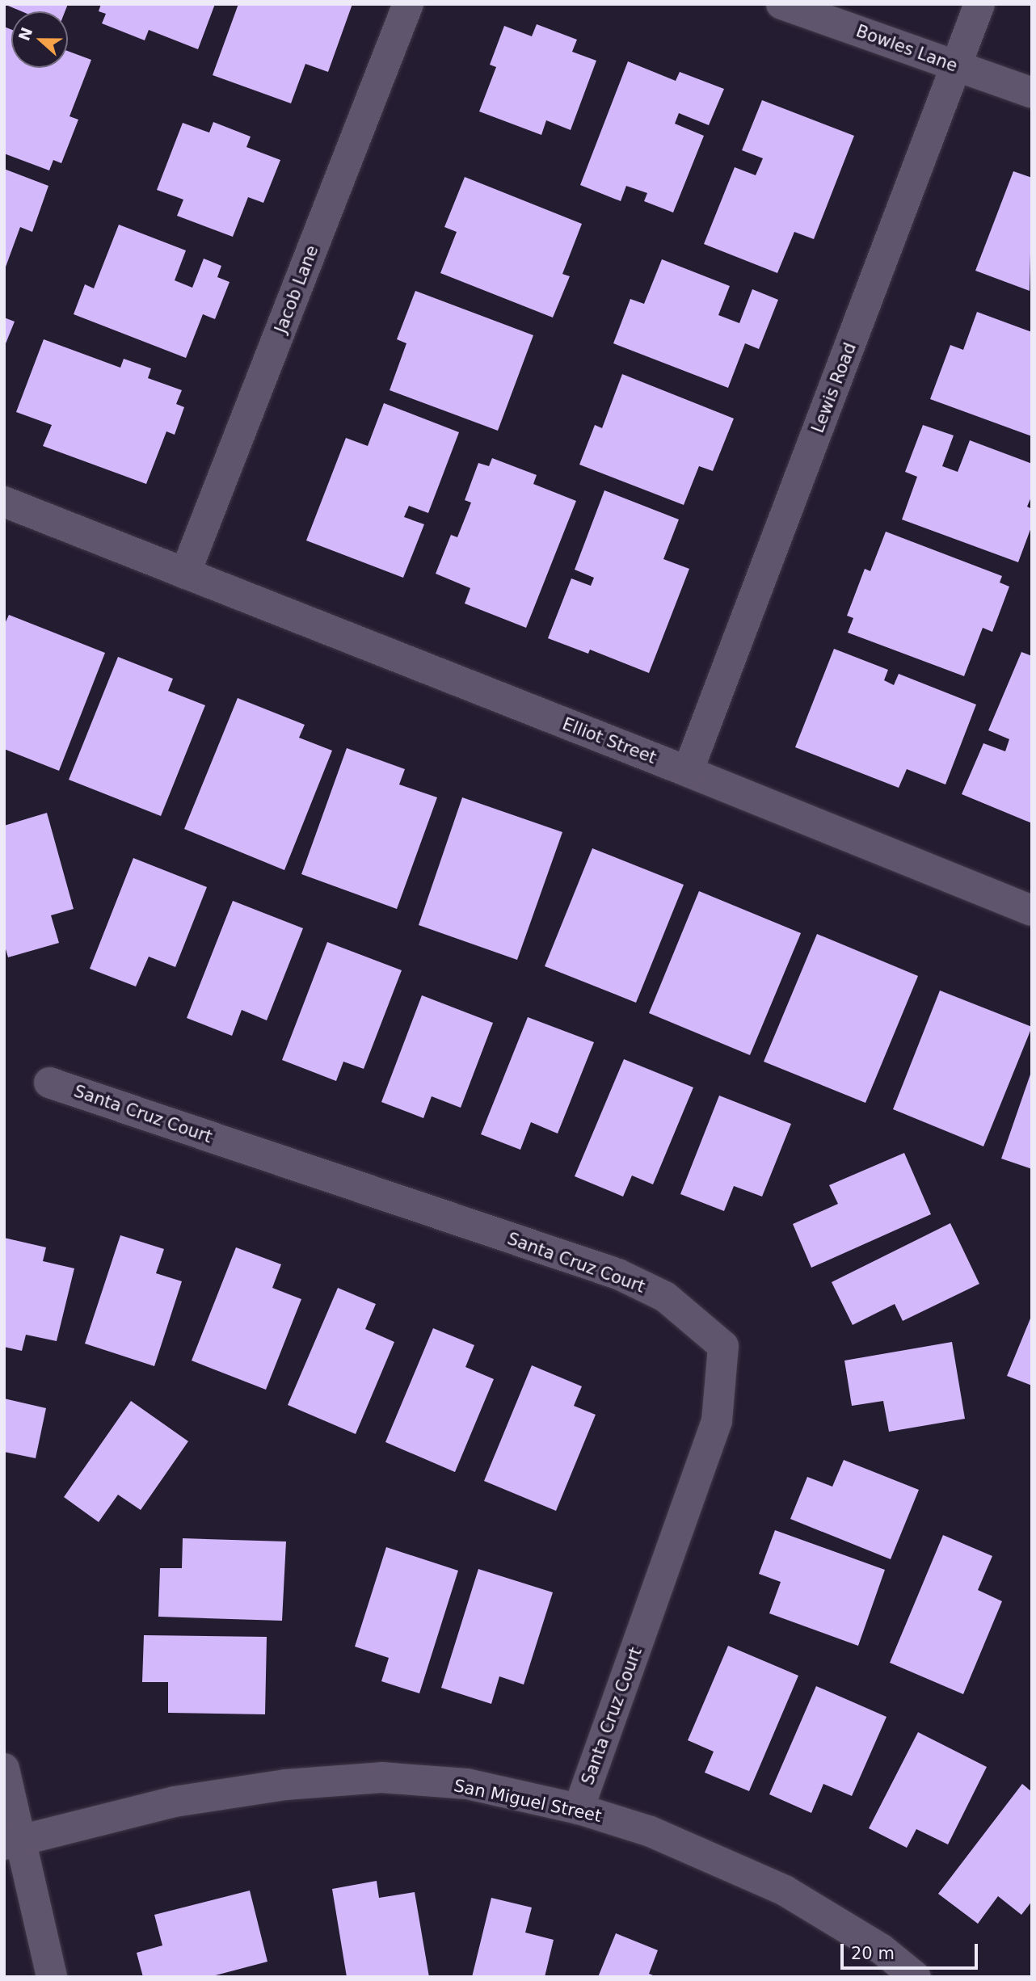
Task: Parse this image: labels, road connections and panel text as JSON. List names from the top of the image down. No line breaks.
{"streets":{"street":["Bowles Lane","Jacob Lane","Lewis Road","Elliot Street","Santa Cruz Court","San Miguel Street"]},"crossings":[["Bowles Lane","Lewis Road"],["Jacob Lane","Elliot Street"],["Lewis Road","Elliot Street"],["Santa Cruz Court","San Miguel Street"]],"scale_bar":"20 m","north":"left"}
